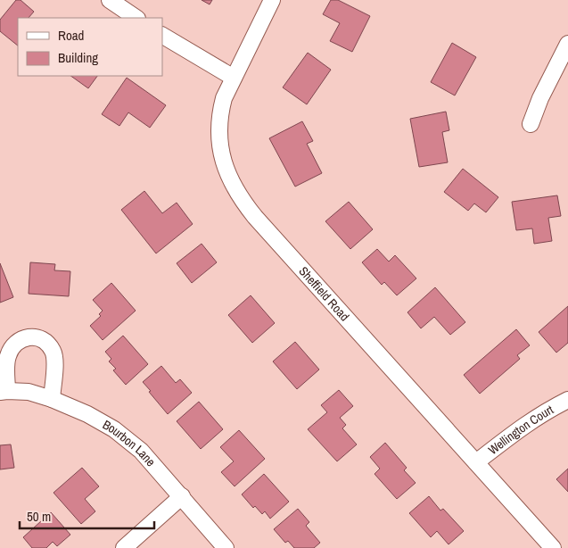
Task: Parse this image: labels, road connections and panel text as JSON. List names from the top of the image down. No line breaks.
{"streets":{"street":["Sheffield Road","Wellington Court","Bourbon Lane"]},"crossings":[["Sheffield Road","Wellington Court"]],"legend":["Road","Building"],"scale_bar":"50 m"}
